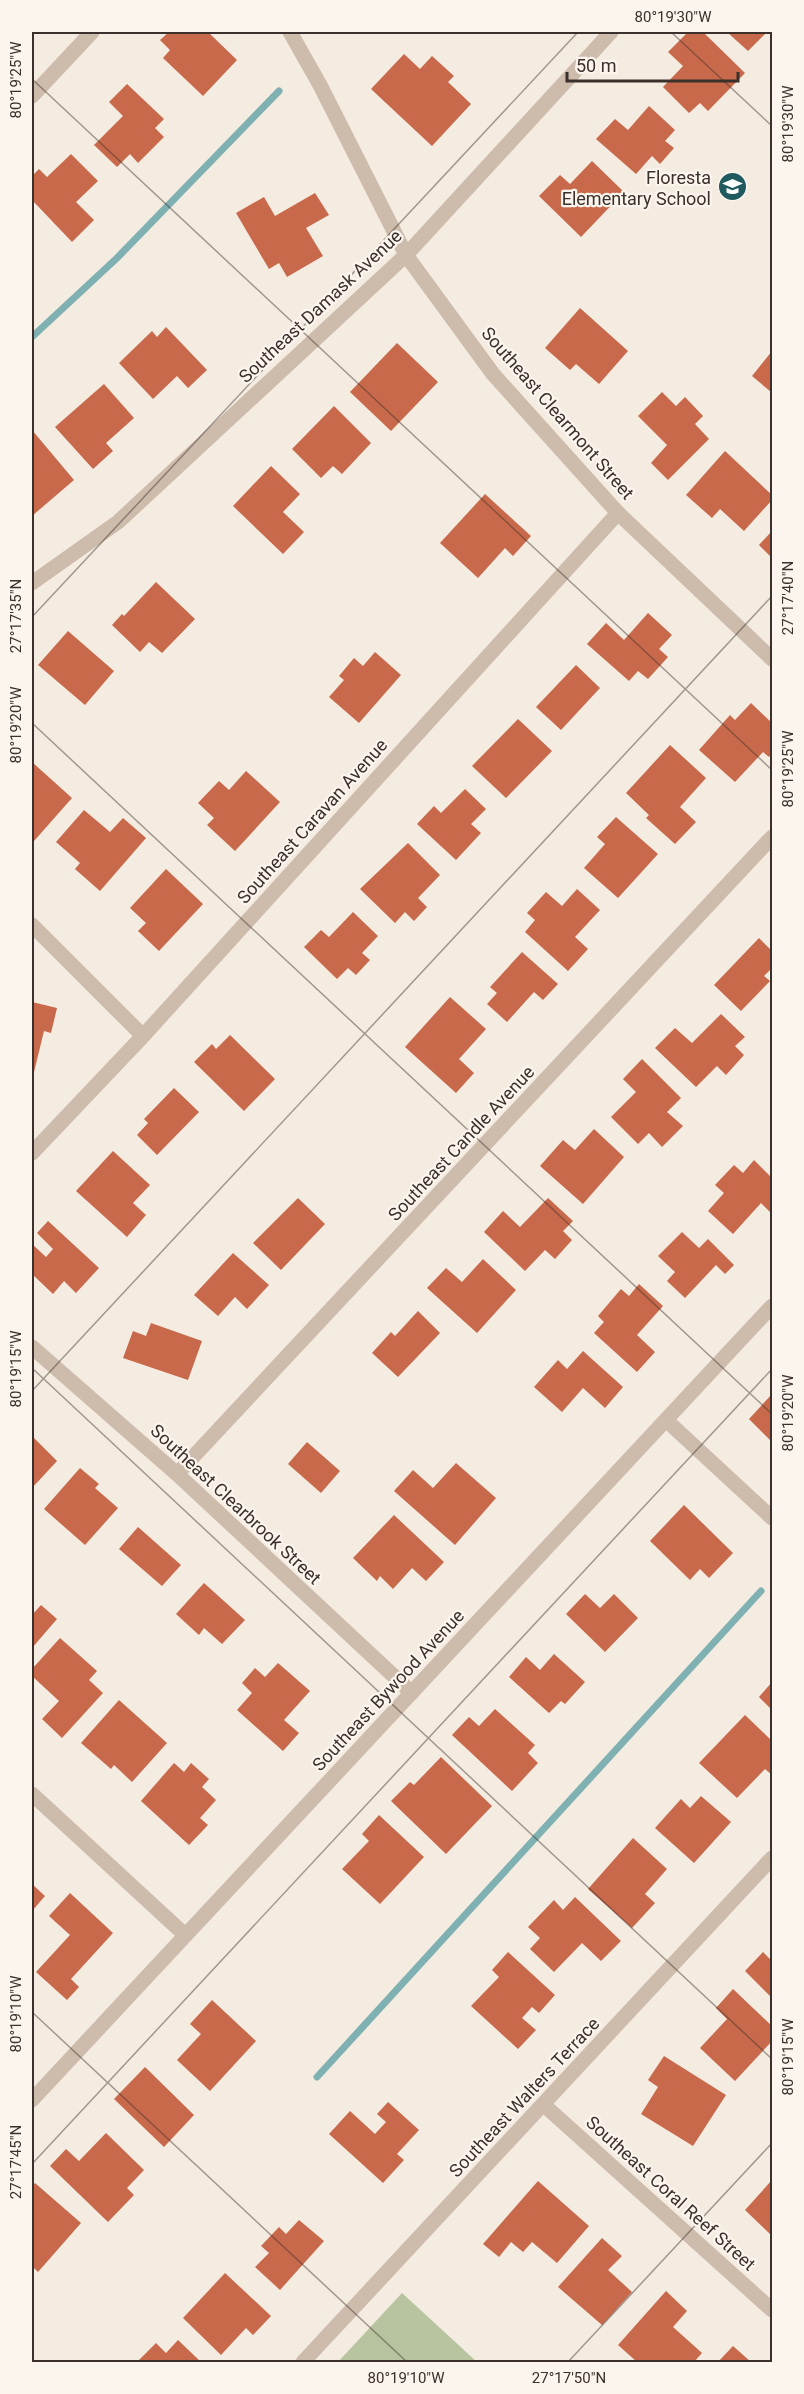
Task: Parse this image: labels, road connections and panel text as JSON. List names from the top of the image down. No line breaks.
{"streets":{"street":["Southeast Damask Avenue","Southeast Clearmont Street","Southeast Caravan Avenue","Southeast Candle Avenue","Southeast Clearbrook Street","Southeast Bywood Avenue","Southeast Walters Terrace","Southeast Coral Reef Street"]},"crossings":[["Southeast Damask Avenue","Southeast Clearmont Street"],["Southeast Clearmont Street","Southeast Caravan Avenue"],["Southeast Candle Avenue","Southeast Clearbrook Street"],["Southeast Clearbrook Street","Southeast Bywood Avenue"],["Southeast Walters Terrace","Southeast Coral Reef Street"]],"places":{"school or university":["Floresta Elementary School"]},"scale_bar":"50 m","coordinates":["80°19'30\"W","80°19'25\"W","27°17'40\"N","27°17'35\"N","80°19'20\"W","80°19'15\"W","80°19'10\"W","27°17'45\"N","27°17'50\"N"]}
